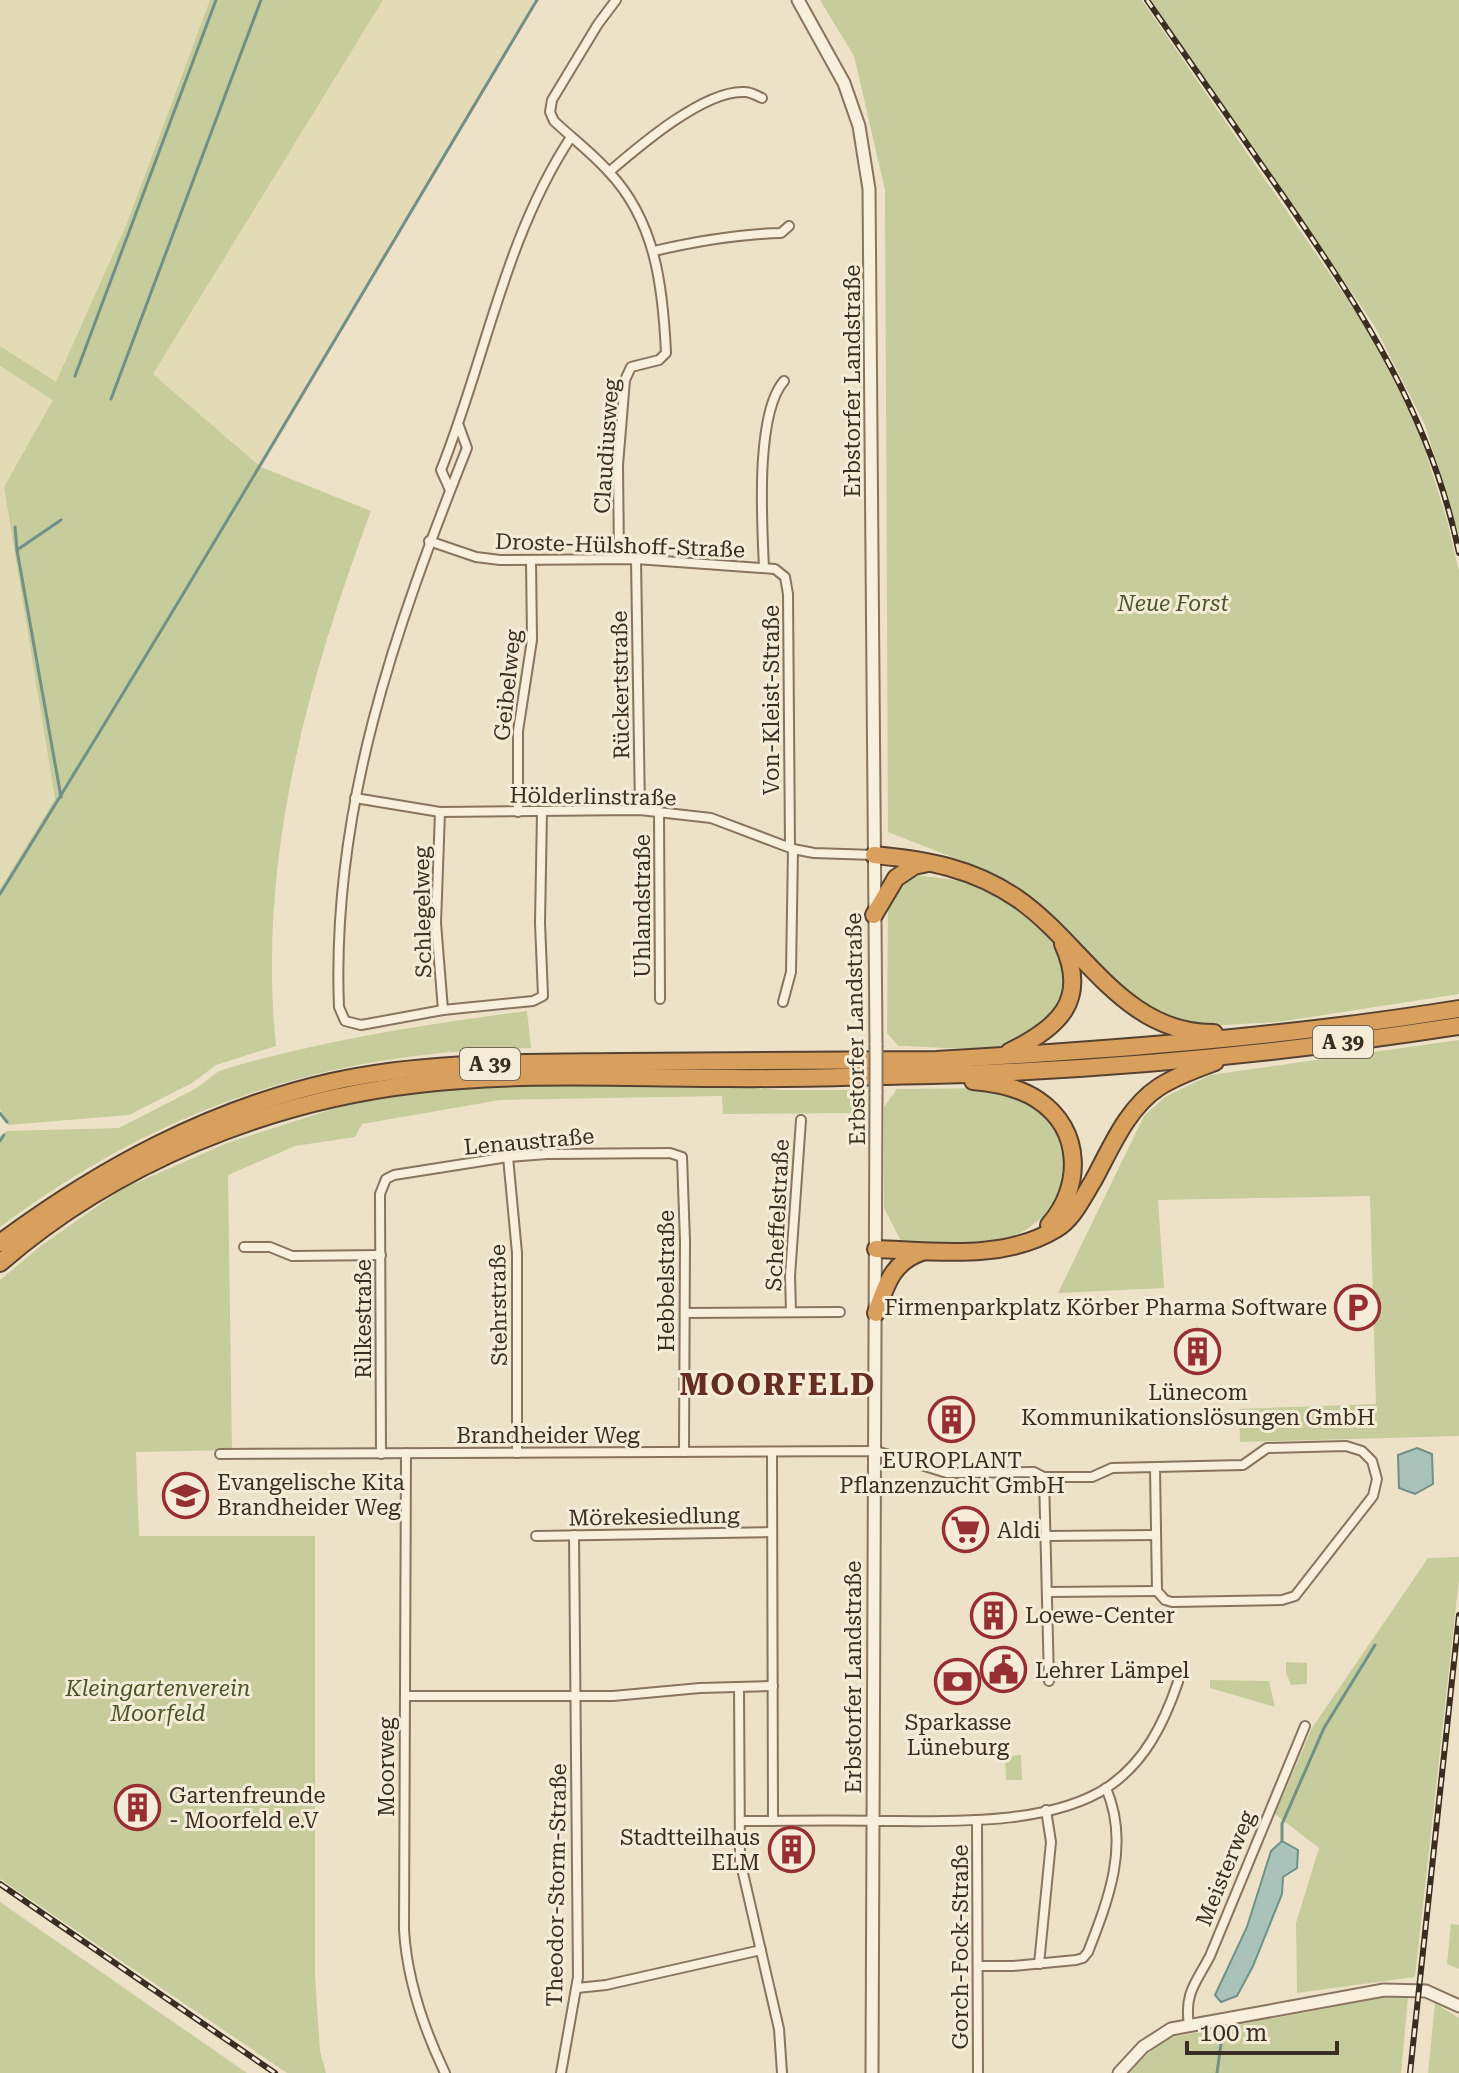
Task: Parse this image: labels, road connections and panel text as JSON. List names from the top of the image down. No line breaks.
{"streets":{"highway":["A 39"],"street":["Erbstorfer Landstraße","Claudiusweg","Droste-Hülshoff-Straße","Geibelweg","Rückertstraße","Von-Kleist-Straße","Hölderlinstraße","Uhlandstraße","Schlegelweg","Lenaustraße","Scheffelstraße","Hebbelstraße","Stehrstraße","Rilkestraße","Brandheider Weg","Mörekesiedlung","Moorweg","Meisterweg","Theodor-Storm-Straße","Gorch-Fock-Straße"]},"crossings":[["Erbstorfer Landstraße","Hölderlinstraße"],["Erbstorfer Landstraße","Brandheider Weg"],["Claudiusweg","Droste-Hülshoff-Straße"],["Droste-Hülshoff-Straße","Geibelweg"],["Droste-Hülshoff-Straße","Rückertstraße"],["Droste-Hülshoff-Straße","Von-Kleist-Straße"],["Geibelweg","Hölderlinstraße"],["Rückertstraße","Hölderlinstraße"],["Von-Kleist-Straße","Hölderlinstraße"],["Hölderlinstraße","Uhlandstraße"],["Hölderlinstraße","Schlegelweg"],["Lenaustraße","Hebbelstraße"],["Lenaustraße","Stehrstraße"],["Lenaustraße","Rilkestraße"],["Scheffelstraße","Hebbelstraße"],["Hebbelstraße","Brandheider Weg"],["Stehrstraße","Brandheider Weg"],["Rilkestraße","Brandheider Weg"],["Brandheider Weg","Mörekesiedlung"],["Brandheider Weg","Moorweg"],["Mörekesiedlung","Theodor-Storm-Straße"]],"districts":["MOORFELD"],"parks":["Neue Forst","Kleingartenverein Moorfeld"],"places":{"parking":["Firmenparkplatz Körber Pharma Software"],"building":["Lünecom Kommunikationslösungen GmbH","EUROPLANT Pflanzenzucht GmbH","Loewe-Center","Gartenfreunde - Moorfeld e.V","Stadtteilhaus ELM"],"school or university":["Evangelische Kita Brandheider Weg"],"supermarket":["Aldi"],"public building":["Lehrer Lämpel"],"bank":["Sparkasse Lüneburg"]},"scale_bar":"100 m"}
